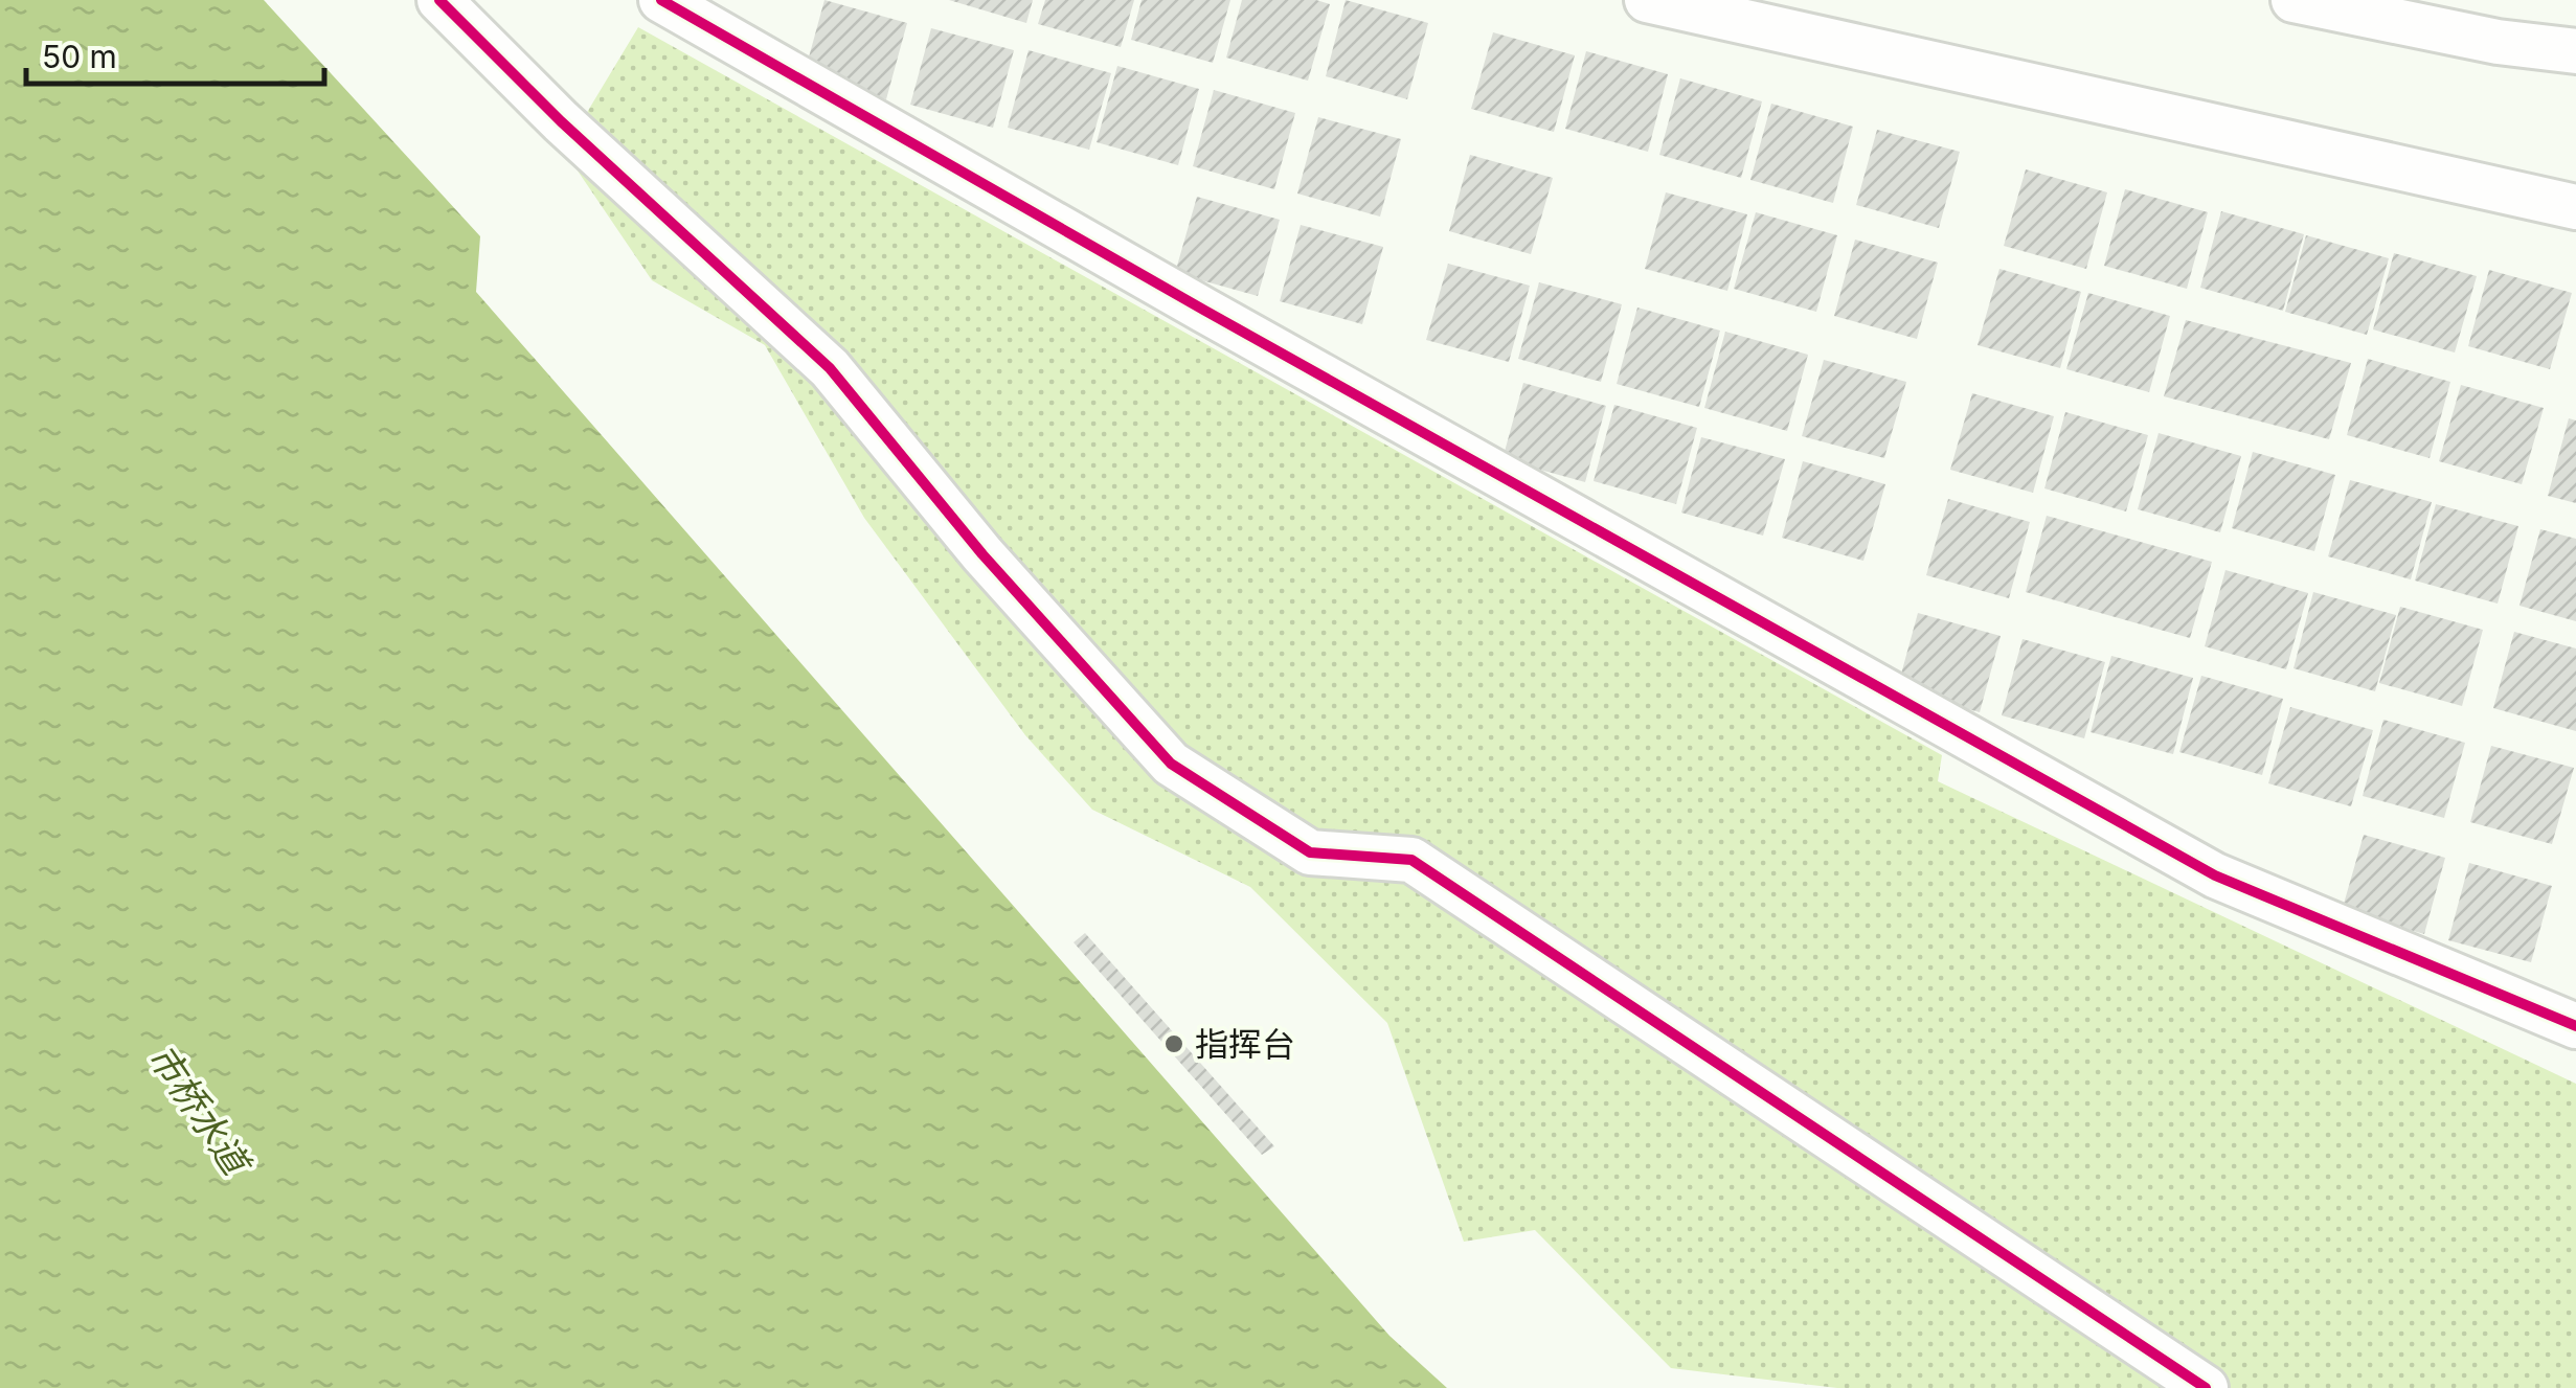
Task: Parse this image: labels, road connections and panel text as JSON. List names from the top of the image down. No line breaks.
{"water":["市桥水道"],"places":["指挥台"],"scale_bar":"50 m"}
